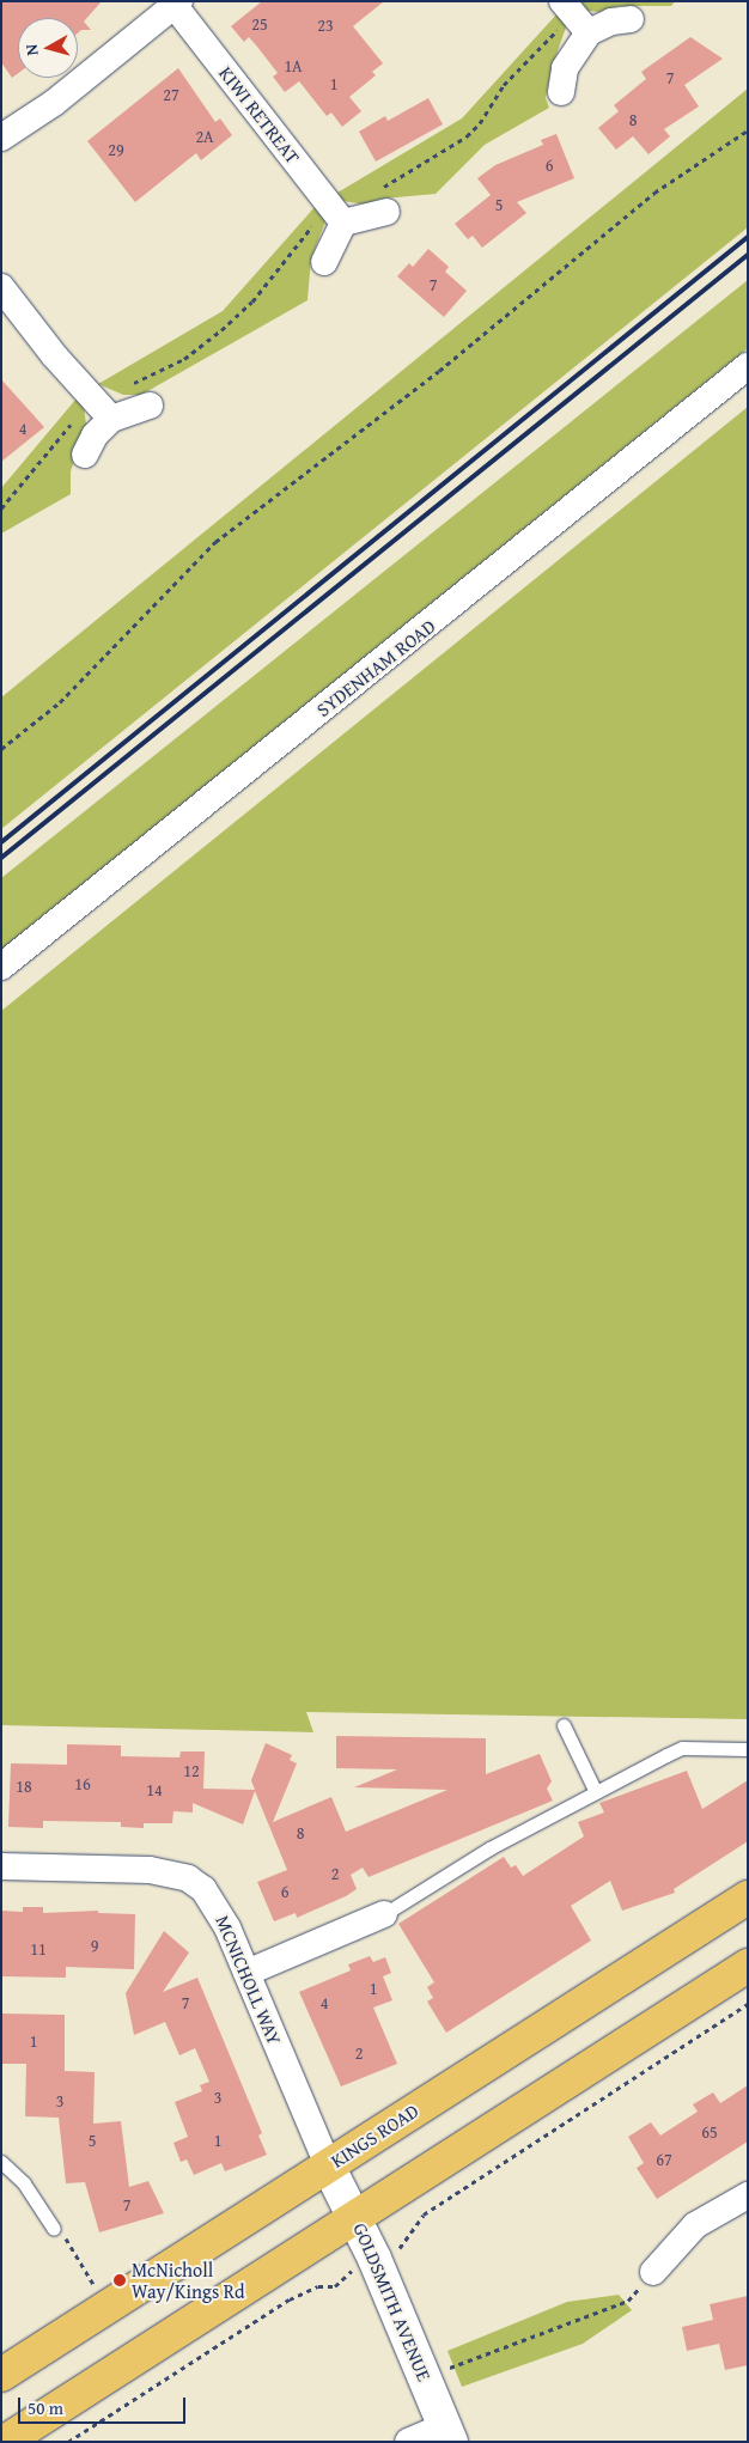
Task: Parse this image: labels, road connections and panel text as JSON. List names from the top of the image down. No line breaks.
{"streets":{"main road":["KINGS ROAD"],"street":["KIWI RETREAT","SYDENHAM ROAD","MCNICHOLL WAY","GOLDSMITH AVENUE"]},"crossings":[["MCNICHOLL WAY","KINGS ROAD"],["MCNICHOLL WAY","GOLDSMITH AVENUE"],["KINGS ROAD","GOLDSMITH AVENUE"]],"places":["McNicholl Way/Kings Rd"],"house_numbers":["25","23","1A","7","1","27","8","2A","29","6","5","7","4","12","16","18","14","8","2","6","9","11","1","7","4","1","2","3","3","65","5","1","67","7"],"scale_bar":"50 m","north":"left"}
